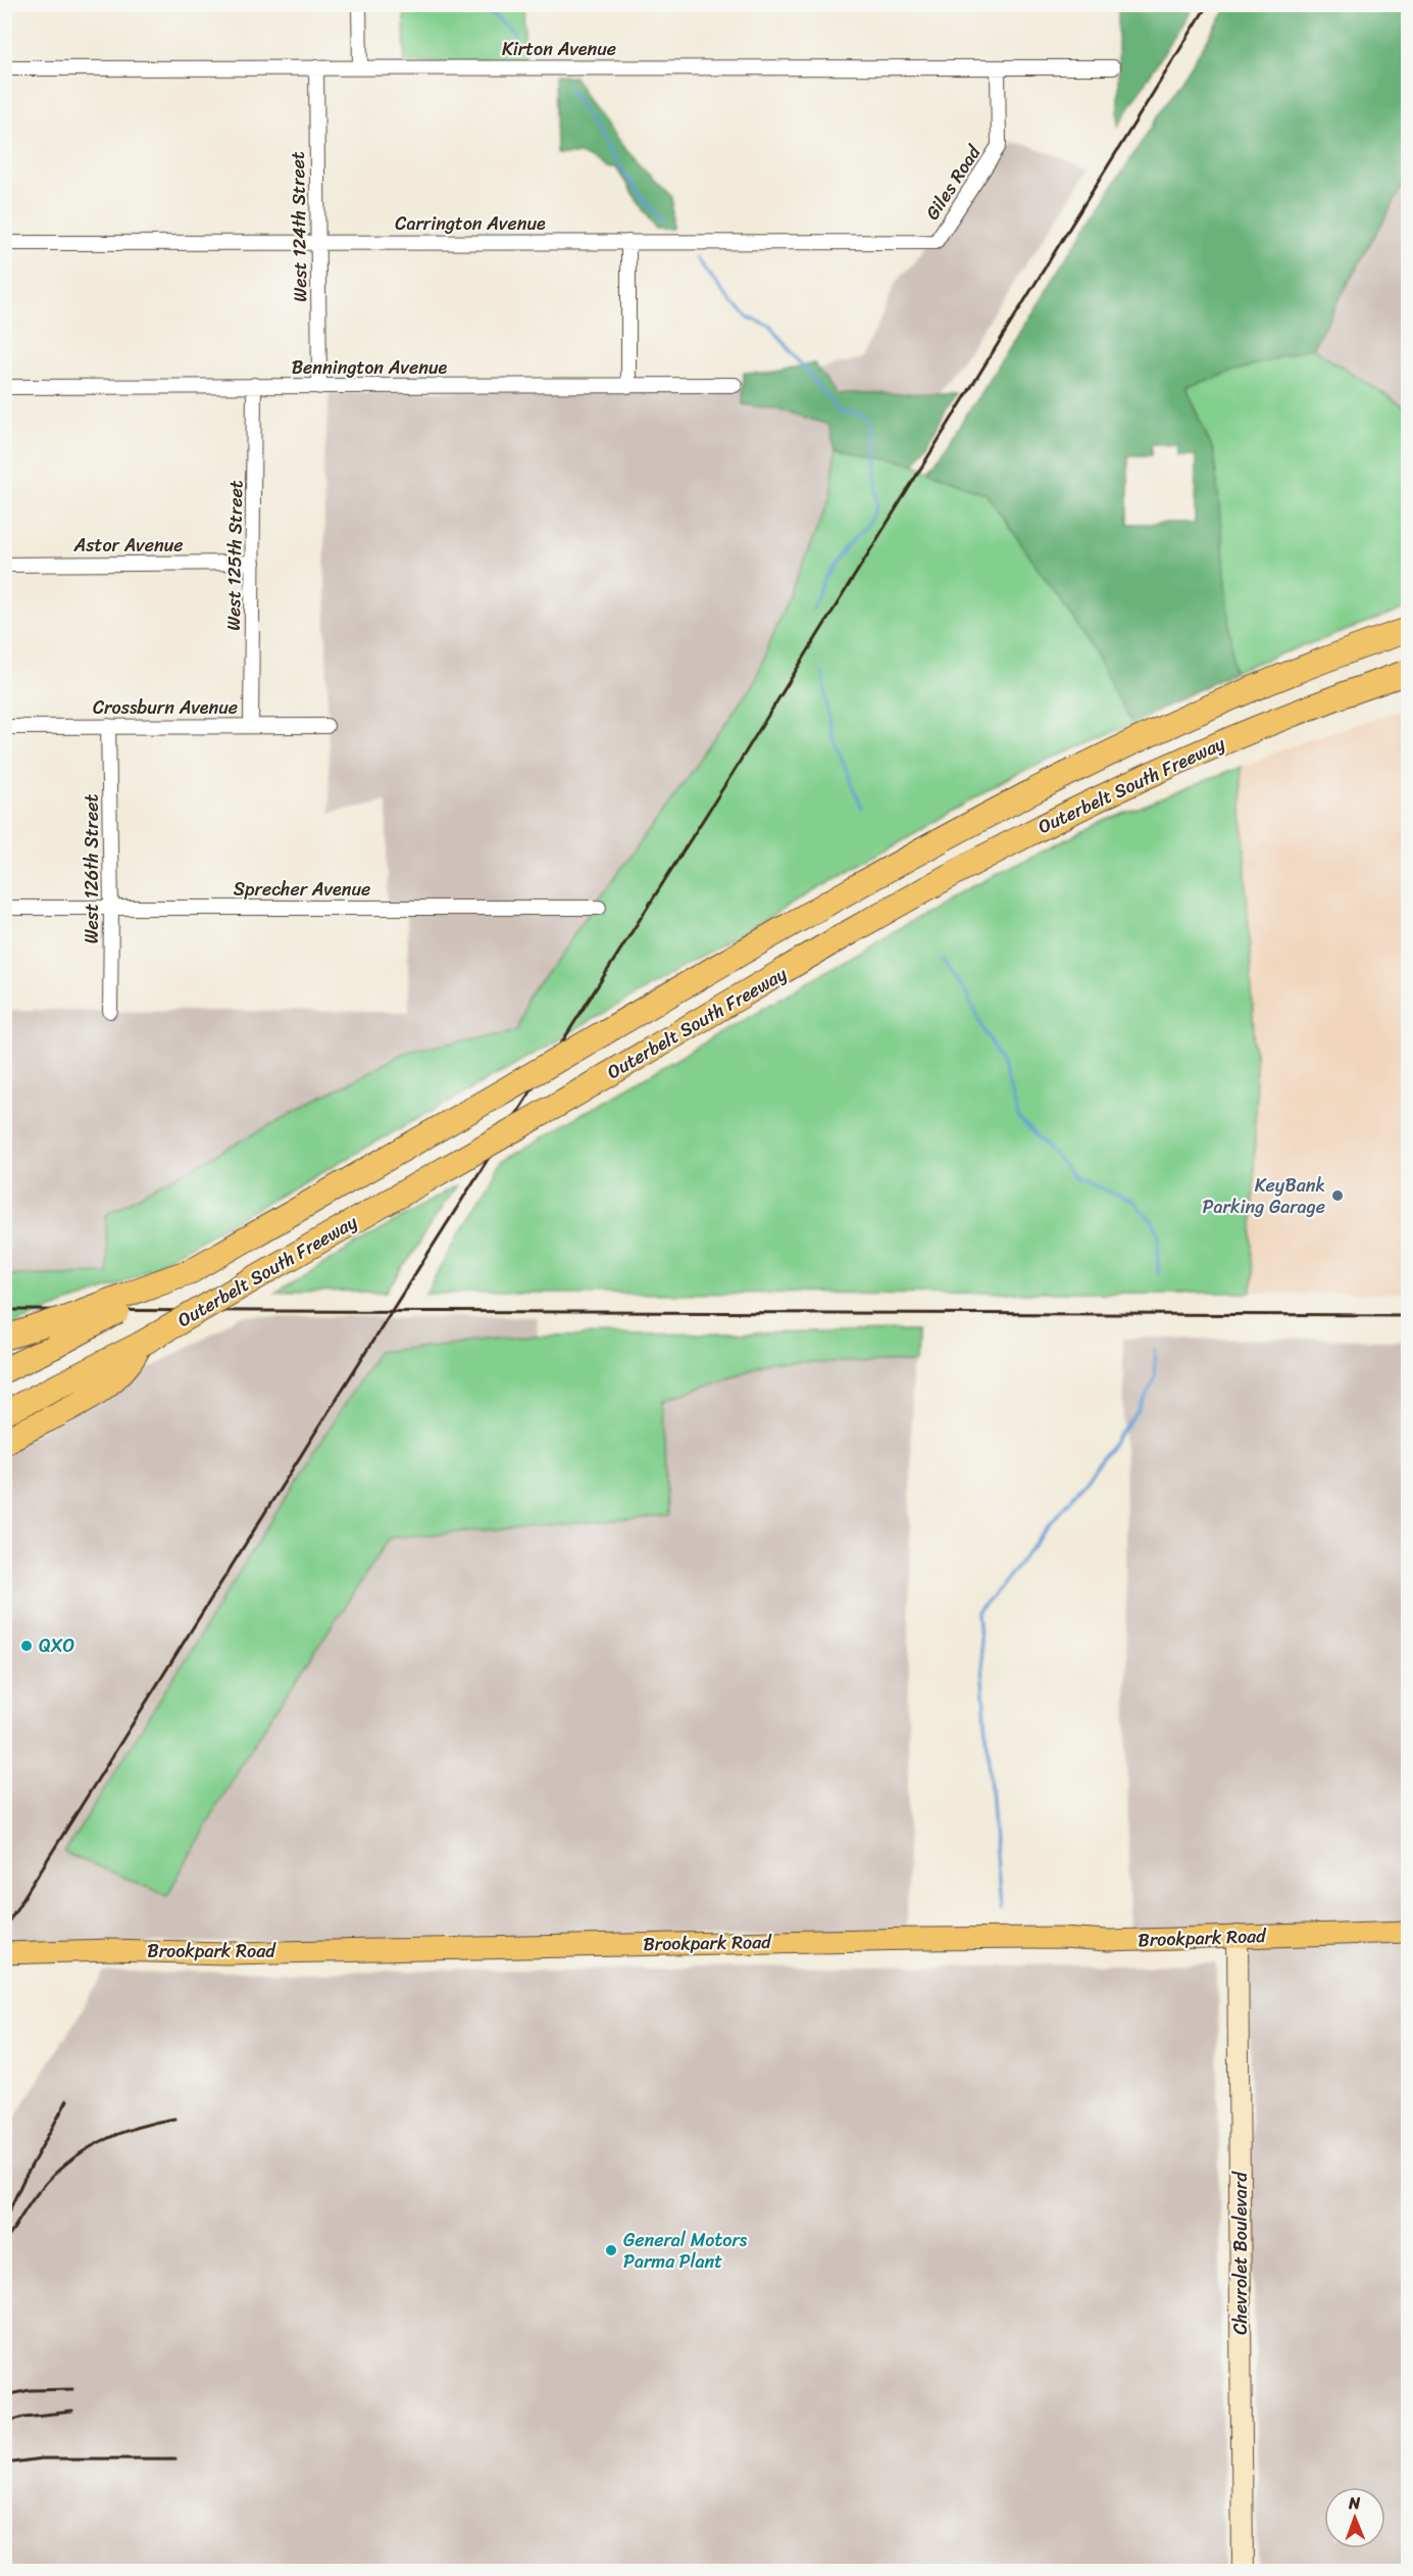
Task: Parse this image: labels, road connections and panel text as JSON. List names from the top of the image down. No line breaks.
{"streets":{"highway":["Outerbelt South Freeway"],"main road":["Brookpark Road","Chevrolet Boulevard"],"street":["Kirton Avenue","Giles Road","Carrington Avenue","West 124th Street","Bennington Avenue","Astor Avenue","West 125th Street","Crossburn Avenue","West 126th Street","Sprecher Avenue"]},"crossings":[["Kirton Avenue","Giles Road"],["Kirton Avenue","West 124th Street"],["Giles Road","Carrington Avenue"],["Carrington Avenue","West 124th Street"],["West 124th Street","Bennington Avenue"],["Bennington Avenue","West 125th Street"],["Astor Avenue","West 125th Street"],["West 125th Street","Crossburn Avenue"],["Crossburn Avenue","West 126th Street"],["West 126th Street","Sprecher Avenue"],["Brookpark Road","Chevrolet Boulevard"]],"places":["KeyBank Parking Garage","QXO","General Motors Parma Plant"],"north":"top"}
